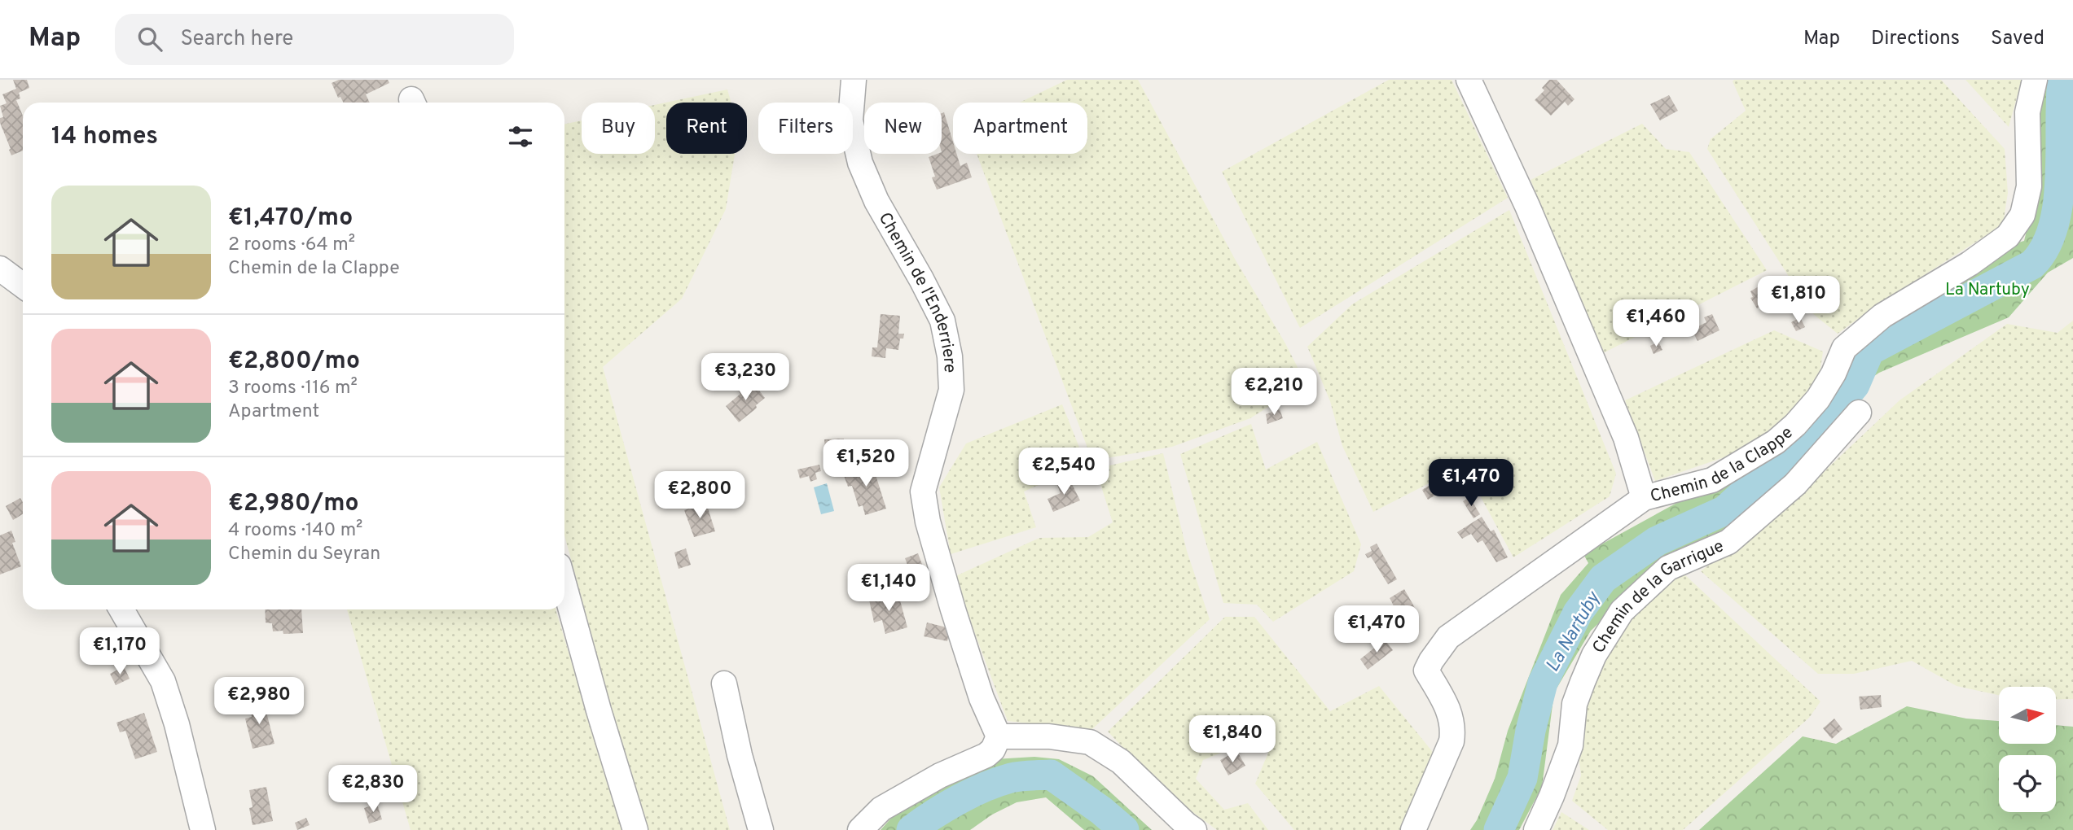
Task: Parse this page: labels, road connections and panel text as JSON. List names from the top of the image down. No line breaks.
{"streets":{"street":["Chemin de l'Enderriere","Chemin de la Clappe","Chemin de la Garrigue"]},"water":["La Nartuby"],"parks":["La Nartuby"],"north":"right","page":{"header":"Map","search":"Search here","nav":["Map","Directions","Saved"],"chip":["Buy","Rent","Filters","New","Apartment"],"heading":"14 homes","list":[{"name":"€1,470/mo","note":"2 rooms · 64 m² · Chemin de la Clappe"},{"name":"€2,800/mo","note":"3 rooms · 116 m² · Apartment"},{"name":"€2,980/mo","note":"4 rooms · 140 m² · Chemin du Seyran"}],"price":["€1,810","€1,460","€3,230","€2,210","€1,520","€2,540","€1,470","€2,800","€1,140","€1,470","€1,170","€2,980","€1,840","€2,830"]}}
